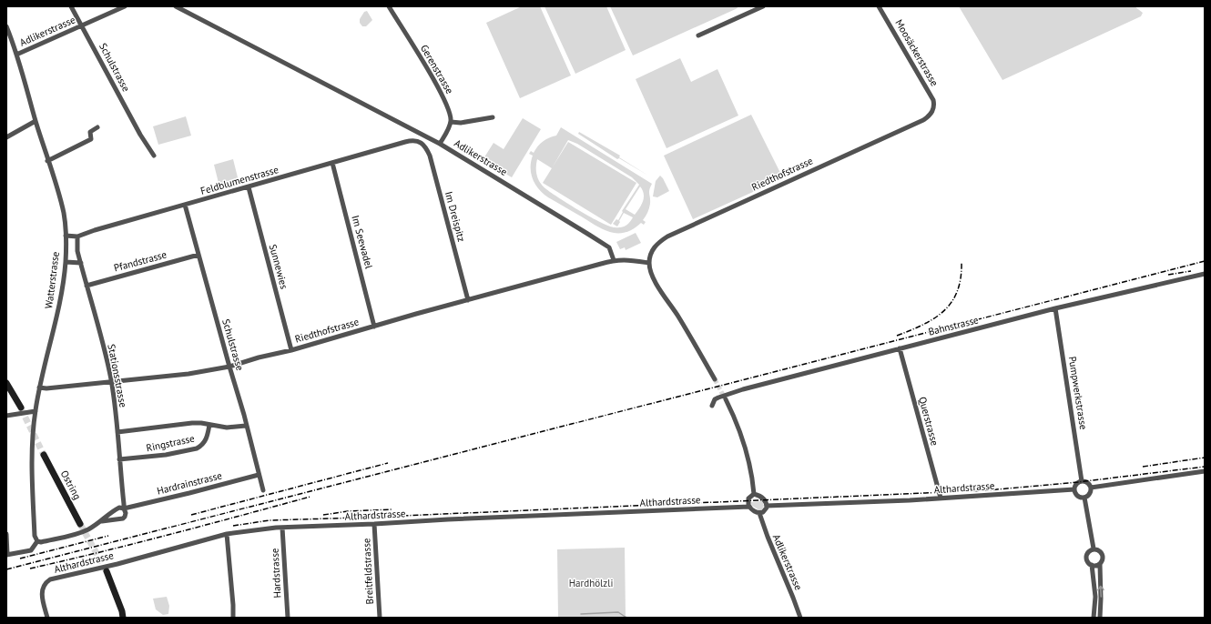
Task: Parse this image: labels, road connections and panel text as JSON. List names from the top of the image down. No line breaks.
{"streets":{"main road":["Ostring"],"street":["Adlikerstrasse","Moosäckerstrasse","Schulstrasse","Gerenstrasse","Riedthofstrasse","Feldblumenstrasse","Im Dreispitz","Im Seewadel","Pfandstrasse","Sunnewies","Watterstrasse","Bahnstrasse","Stationsstrasse","Pumpwerkstrasse","Querstrasse","Ringstrasse","Hardrainstrasse","Althardstrasse","Breitfeldstrasse","Hardstrasse"]},"crossings":[["Adlikerstrasse","Schulstrasse"],["Adlikerstrasse","Riedthofstrasse"],["Adlikerstrasse","Watterstrasse"],["Adlikerstrasse","Althardstrasse"],["Moosäckerstrasse","Riedthofstrasse"],["Schulstrasse","Riedthofstrasse"],["Schulstrasse","Feldblumenstrasse"],["Schulstrasse","Pfandstrasse"],["Schulstrasse","Ringstrasse"],["Schulstrasse","Hardrainstrasse"],["Riedthofstrasse","Im Dreispitz"],["Riedthofstrasse","Im Seewadel"],["Riedthofstrasse","Sunnewies"],["Riedthofstrasse","Watterstrasse"],["Riedthofstrasse","Stationsstrasse"],["Feldblumenstrasse","Im Dreispitz"],["Feldblumenstrasse","Im Seewadel"],["Feldblumenstrasse","Sunnewies"],["Feldblumenstrasse","Watterstrasse"],["Feldblumenstrasse","Stationsstrasse"],["Pfandstrasse","Stationsstrasse"],["Watterstrasse","Hardrainstrasse"],["Bahnstrasse","Pumpwerkstrasse"],["Bahnstrasse","Querstrasse"],["Stationsstrasse","Ringstrasse"],["Stationsstrasse","Hardrainstrasse"],["Pumpwerkstrasse","Althardstrasse"],["Querstrasse","Althardstrasse"],["Althardstrasse","Breitfeldstrasse"],["Althardstrasse","Hardstrasse"]],"parks":["Hardhölzli"]}
